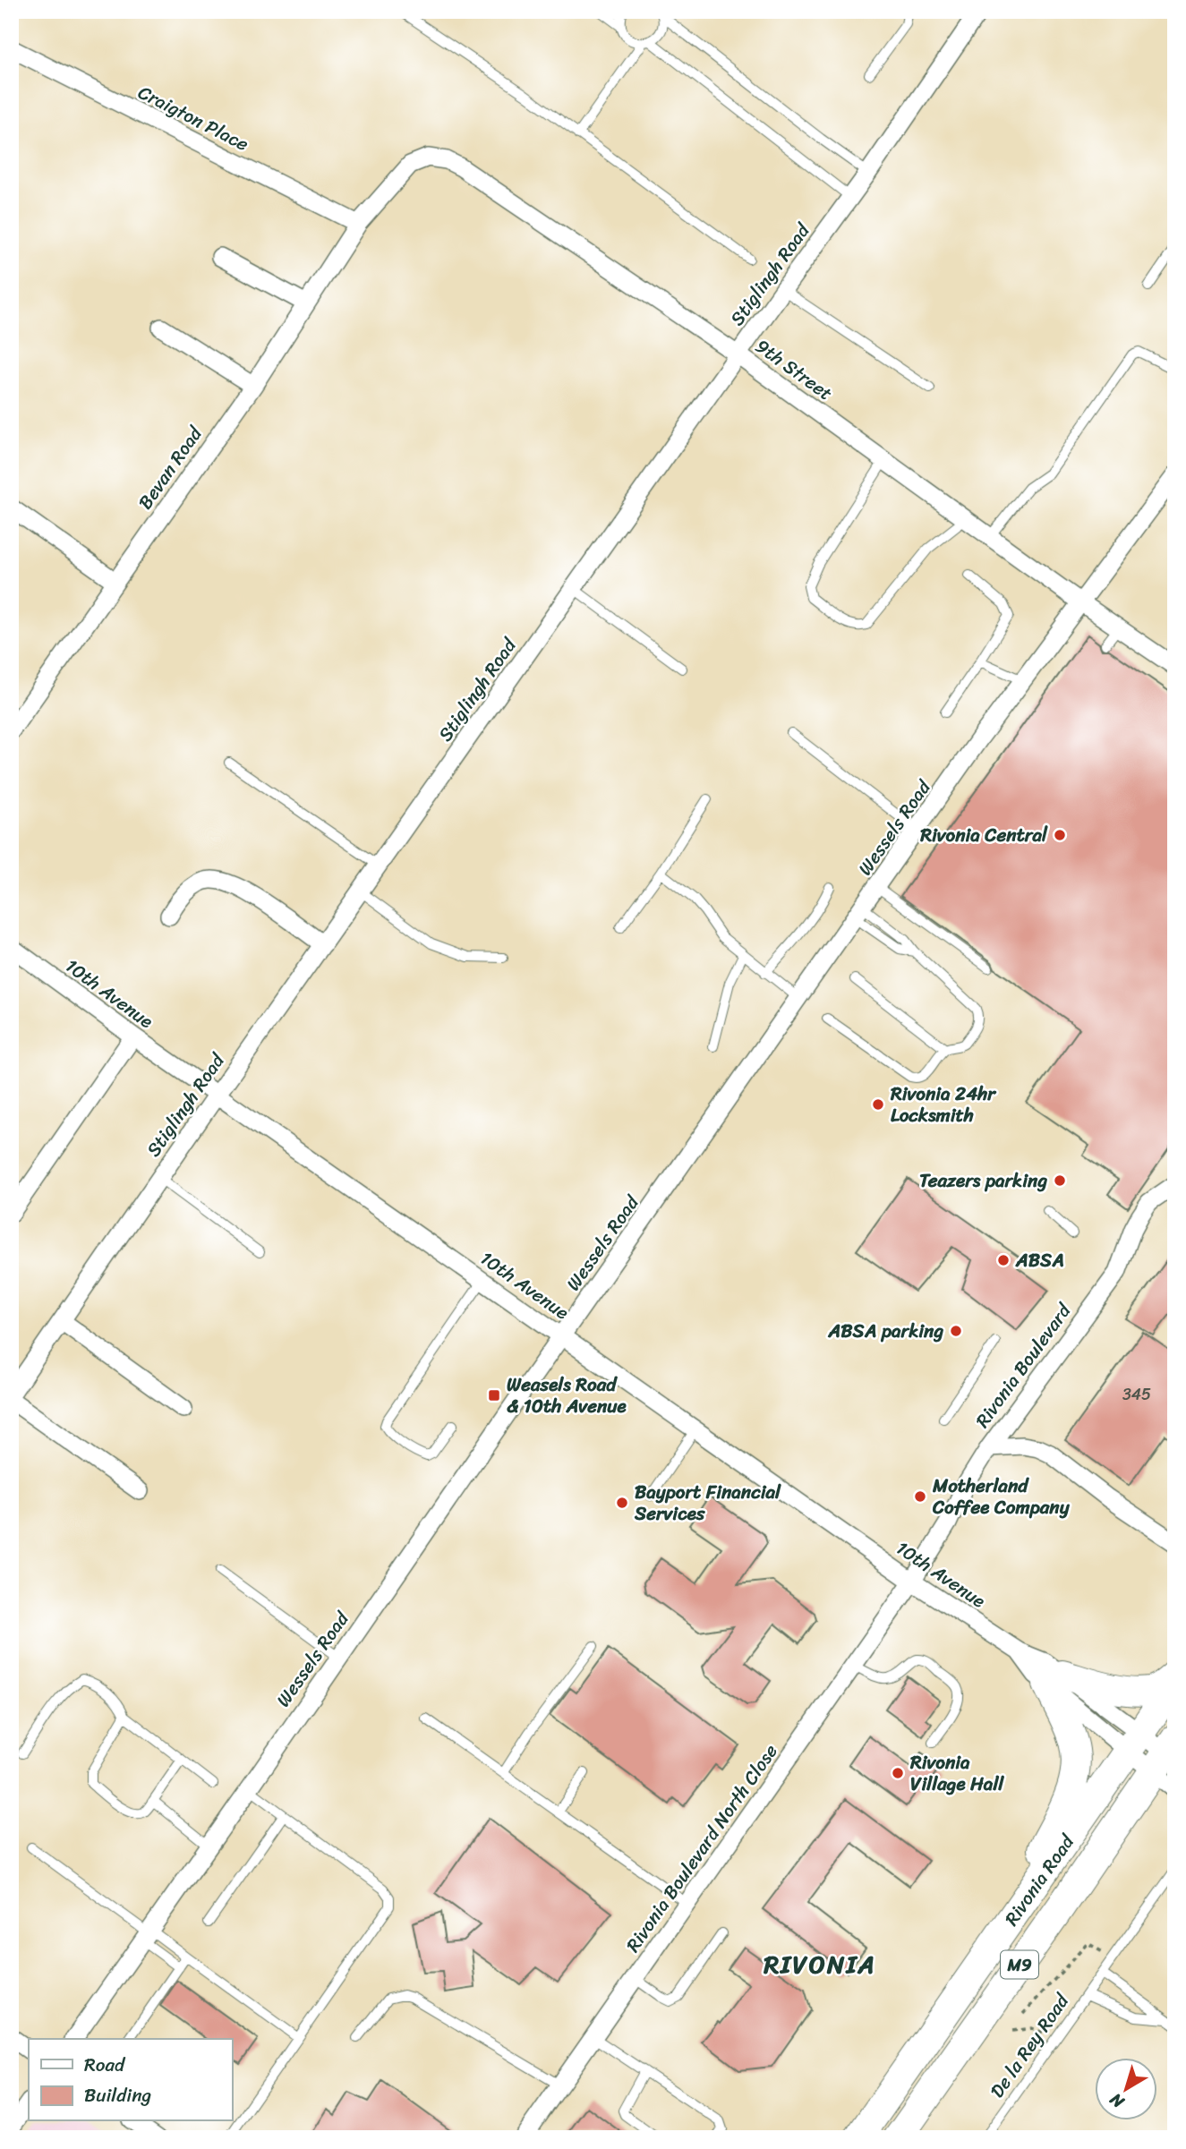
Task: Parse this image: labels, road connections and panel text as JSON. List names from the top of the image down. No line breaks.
{"streets":{"main road":["Rivonia Road","M9"],"street":["Craigton Place","Stiglingh Road","9th Street","Bevan Road","Wessels Road","10th Avenue","Rivonia Boulevard","Rivonia Boulevard North Close"],"lane":["De la Rey Road"]},"crossings":[["Craigton Place","9th Street"],["Craigton Place","Bevan Road"],["Stiglingh Road","9th Street"],["Stiglingh Road","10th Avenue"],["9th Street","Bevan Road"],["9th Street","Wessels Road"],["Wessels Road","10th Avenue"],["10th Avenue","Rivonia Boulevard"],["10th Avenue","Rivonia Boulevard North Close"],["10th Avenue","Rivonia Road"],["Rivonia Boulevard","Rivonia Boulevard North Close"]],"districts":["RIVONIA"],"places":{"other":["Rivonia Central","Rivonia 24hr Locksmith","Teazers parking","ABSA","ABSA parking","Motherland Coffee Company","Bayport Financial Services","Rivonia Village Hall"],"transit":["Weasels Road & 10th Avenue"]},"house_numbers":["345"],"legend":["Road","Building"],"north":"bottom left"}
